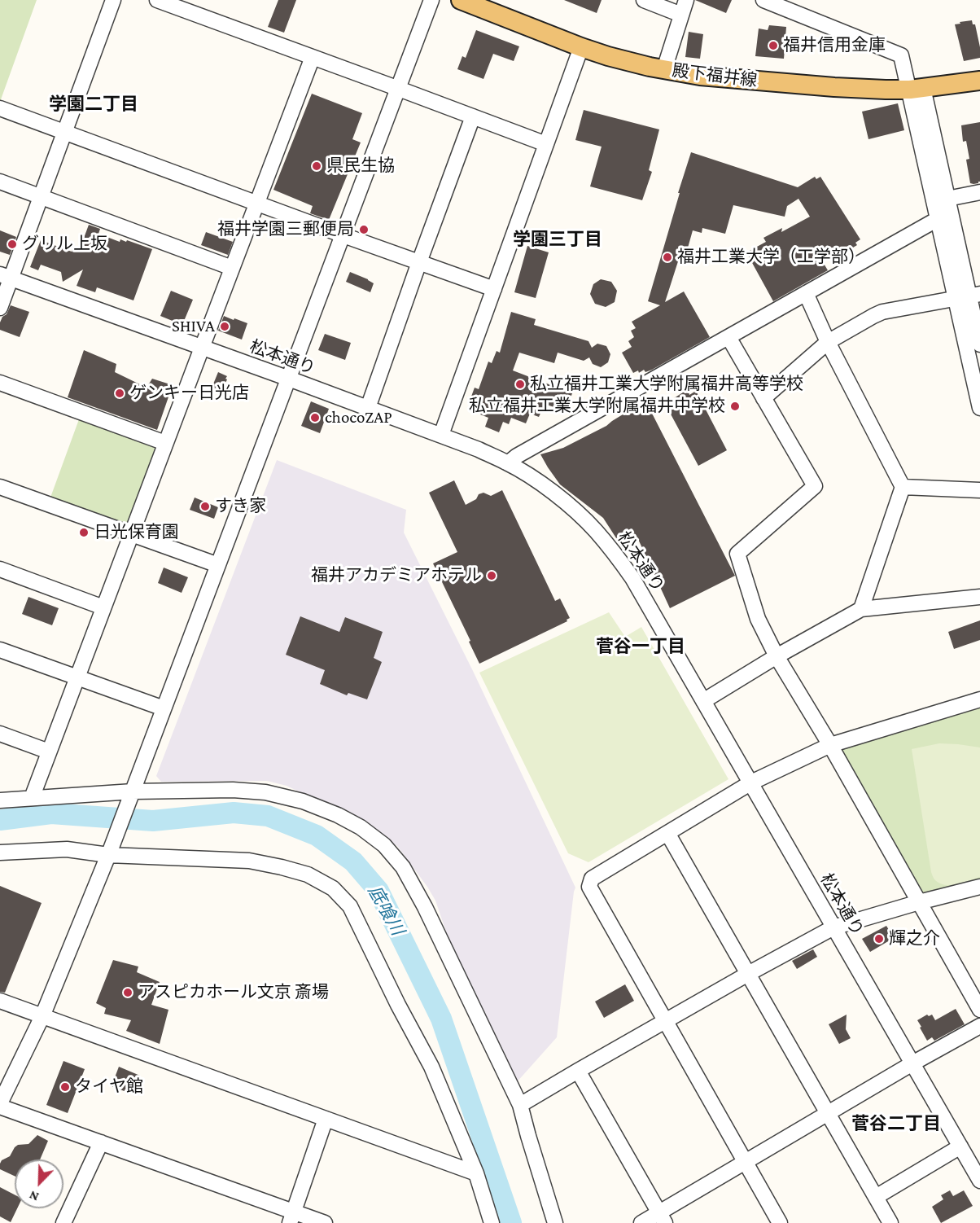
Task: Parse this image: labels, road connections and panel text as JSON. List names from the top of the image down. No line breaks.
{"streets":{"main road":["殿下福井線"],"street":["松本通り"]},"districts":["学園二丁目","学園三丁目","菅谷一丁目","菅谷二丁目"],"water":["底喰川"],"places":["福井信用金庫","県民生協","福井学園三郵便局","グリル上坂","福井工業大学（工学部）","SHIVA","私立福井工業大学附属福井高等学校","ゲンキー日光店","私立福井工業大学附属福井中学校","chocoZAP","すき家","日光保育園","福井アカデミアホテル","輝之介","アスピカホール文京 斎場","タイヤ館"],"north":"bottom left"}
